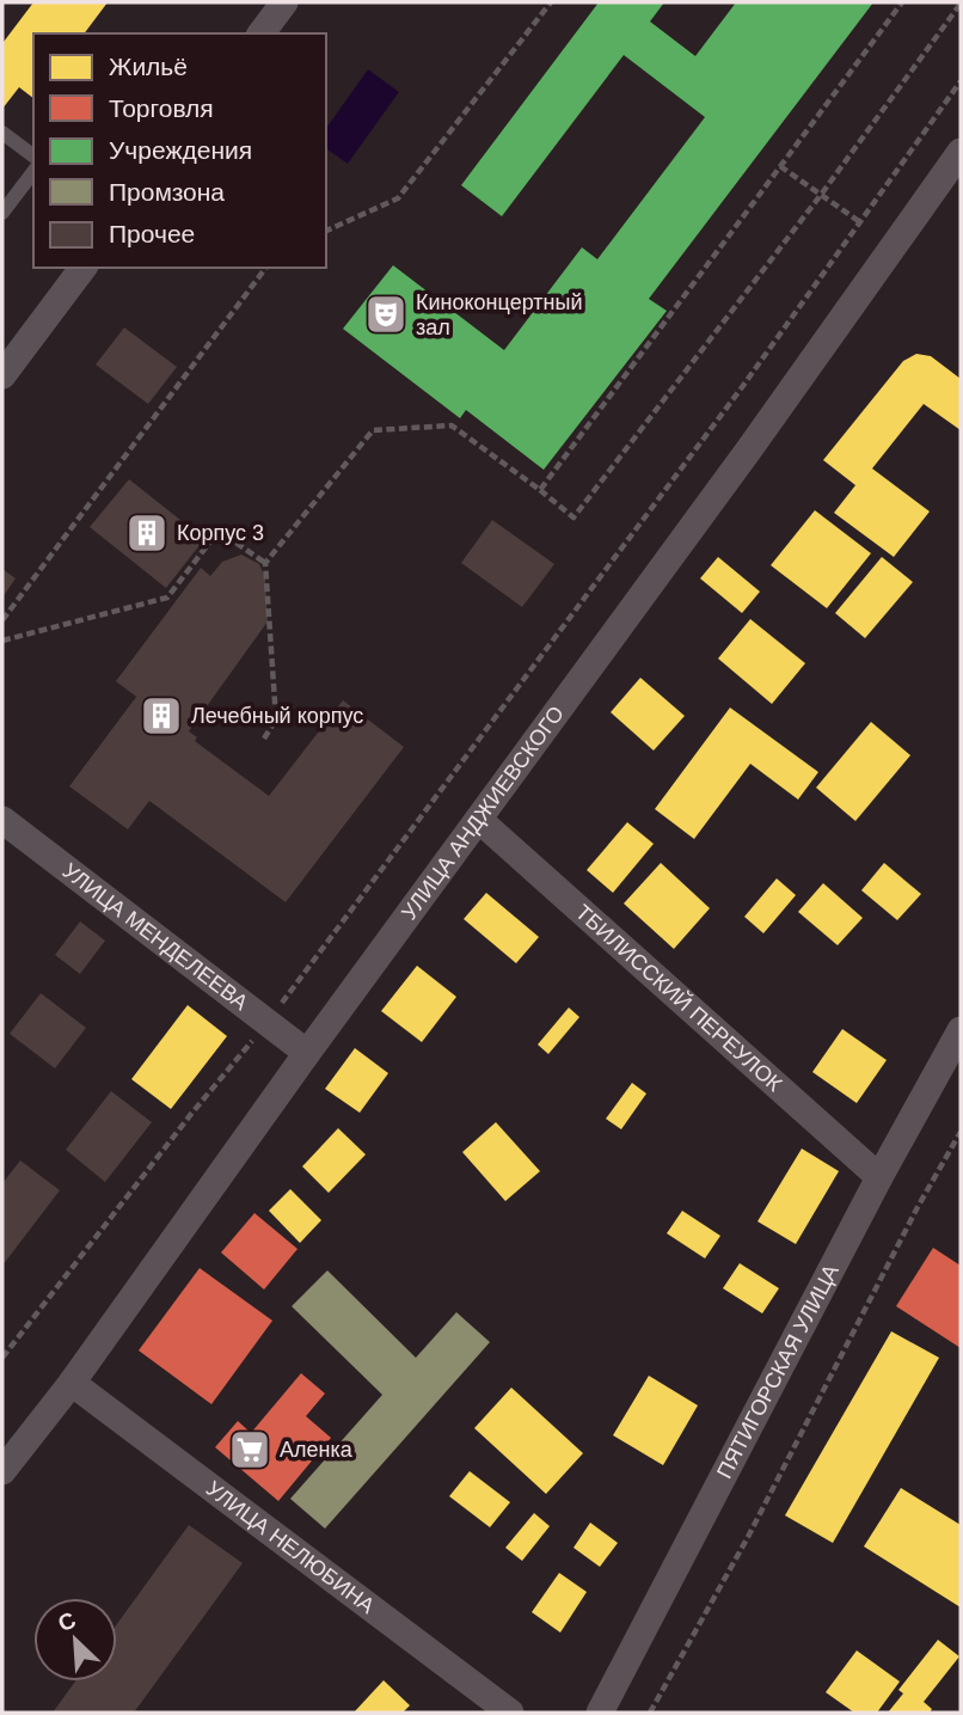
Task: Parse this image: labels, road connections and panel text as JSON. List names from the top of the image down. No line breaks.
{"streets":{"street":["УЛИЦА АНДЖИЕВСКОГО","УЛИЦА МЕНДЕЛЕЕВА","ТБИЛИССКИЙ ПЕРЕУЛОК","ПЯТИГОРСКАЯ УЛИЦА","УЛИЦА НЕЛЮБИНА"]},"crossings":[["УЛИЦА АНДЖИЕВСКОГО","УЛИЦА МЕНДЕЛЕЕВА"],["УЛИЦА АНДЖИЕВСКОГО","ТБИЛИССКИЙ ПЕРЕУЛОК"],["УЛИЦА АНДЖИЕВСКОГО","УЛИЦА НЕЛЮБИНА"],["ТБИЛИССКИЙ ПЕРЕУЛОК","ПЯТИГОРСКАЯ УЛИЦА"]],"places":{"theatre":["Киноконцертный зал"],"building":["Корпус 3","Лечебный корпус"],"supermarket":["Аленка"]},"legend":["Жильё","Торговля","Учреждения","Промзона","Прочее"],"north":"top left"}
